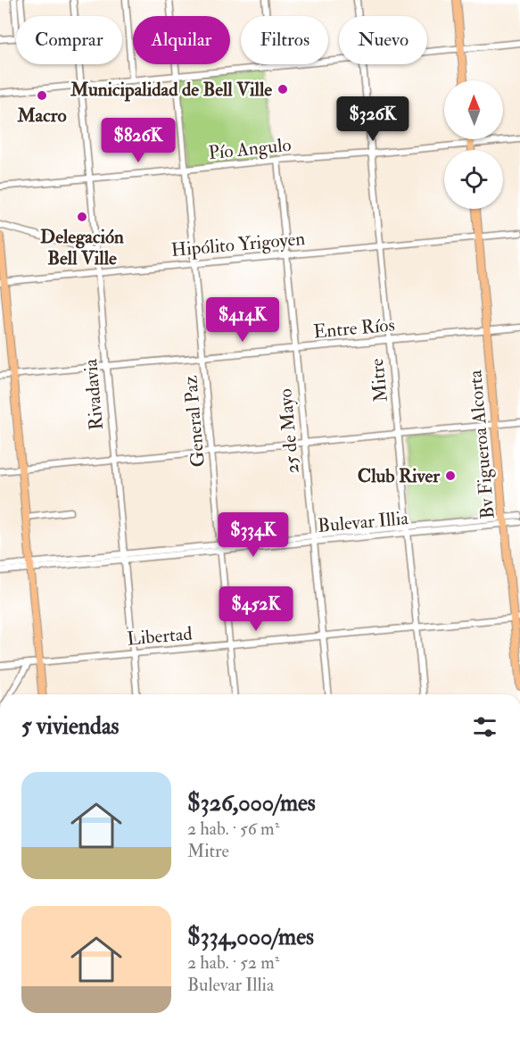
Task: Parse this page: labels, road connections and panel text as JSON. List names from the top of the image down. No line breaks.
{"streets":{"main road":["Bv Figueroa Alcorta"],"street":["Pío Angulo","Hipólito Yrigoyen","Entre Ríos","Mitre","Rivadavia","General Paz","25 de Mayo","Bulevar Illia","Libertad"]},"crossings":[["Pío Angulo","Mitre"],["Pío Angulo","Rivadavia"],["Pío Angulo","General Paz"],["Pío Angulo","25 de Mayo"],["Hipólito Yrigoyen","Mitre"],["Hipólito Yrigoyen","Rivadavia"],["Hipólito Yrigoyen","General Paz"],["Hipólito Yrigoyen","25 de Mayo"],["Hipólito Yrigoyen","Bv Figueroa Alcorta"],["Entre Ríos","Mitre"],["Entre Ríos","Rivadavia"],["Entre Ríos","General Paz"],["Entre Ríos","25 de Mayo"],["Entre Ríos","Bv Figueroa Alcorta"],["Mitre","Bulevar Illia"],["Mitre","Libertad"],["Rivadavia","Bulevar Illia"],["Rivadavia","Libertad"],["General Paz","Bulevar Illia"],["General Paz","Libertad"],["25 de Mayo","Bulevar Illia"],["25 de Mayo","Libertad"],["Bv Figueroa Alcorta","Bulevar Illia"],["Bv Figueroa Alcorta","Libertad"]],"places":["Municipalidad de Bell Ville","Macro","Delegación Bell Ville","Club River"],"north":"top","page":{"chip":["Comprar","Alquilar","Filtros","Nuevo"],"price":["$326K","$826K","$414K","$334K","$452K"],"heading":"5 viviendas","list":[{"name":"$326,000/mes","note":"2 hab. · 56 m² · Mitre"},{"name":"$334,000/mes","note":"2 hab. · 52 m² · Bulevar Illia"}]}}
